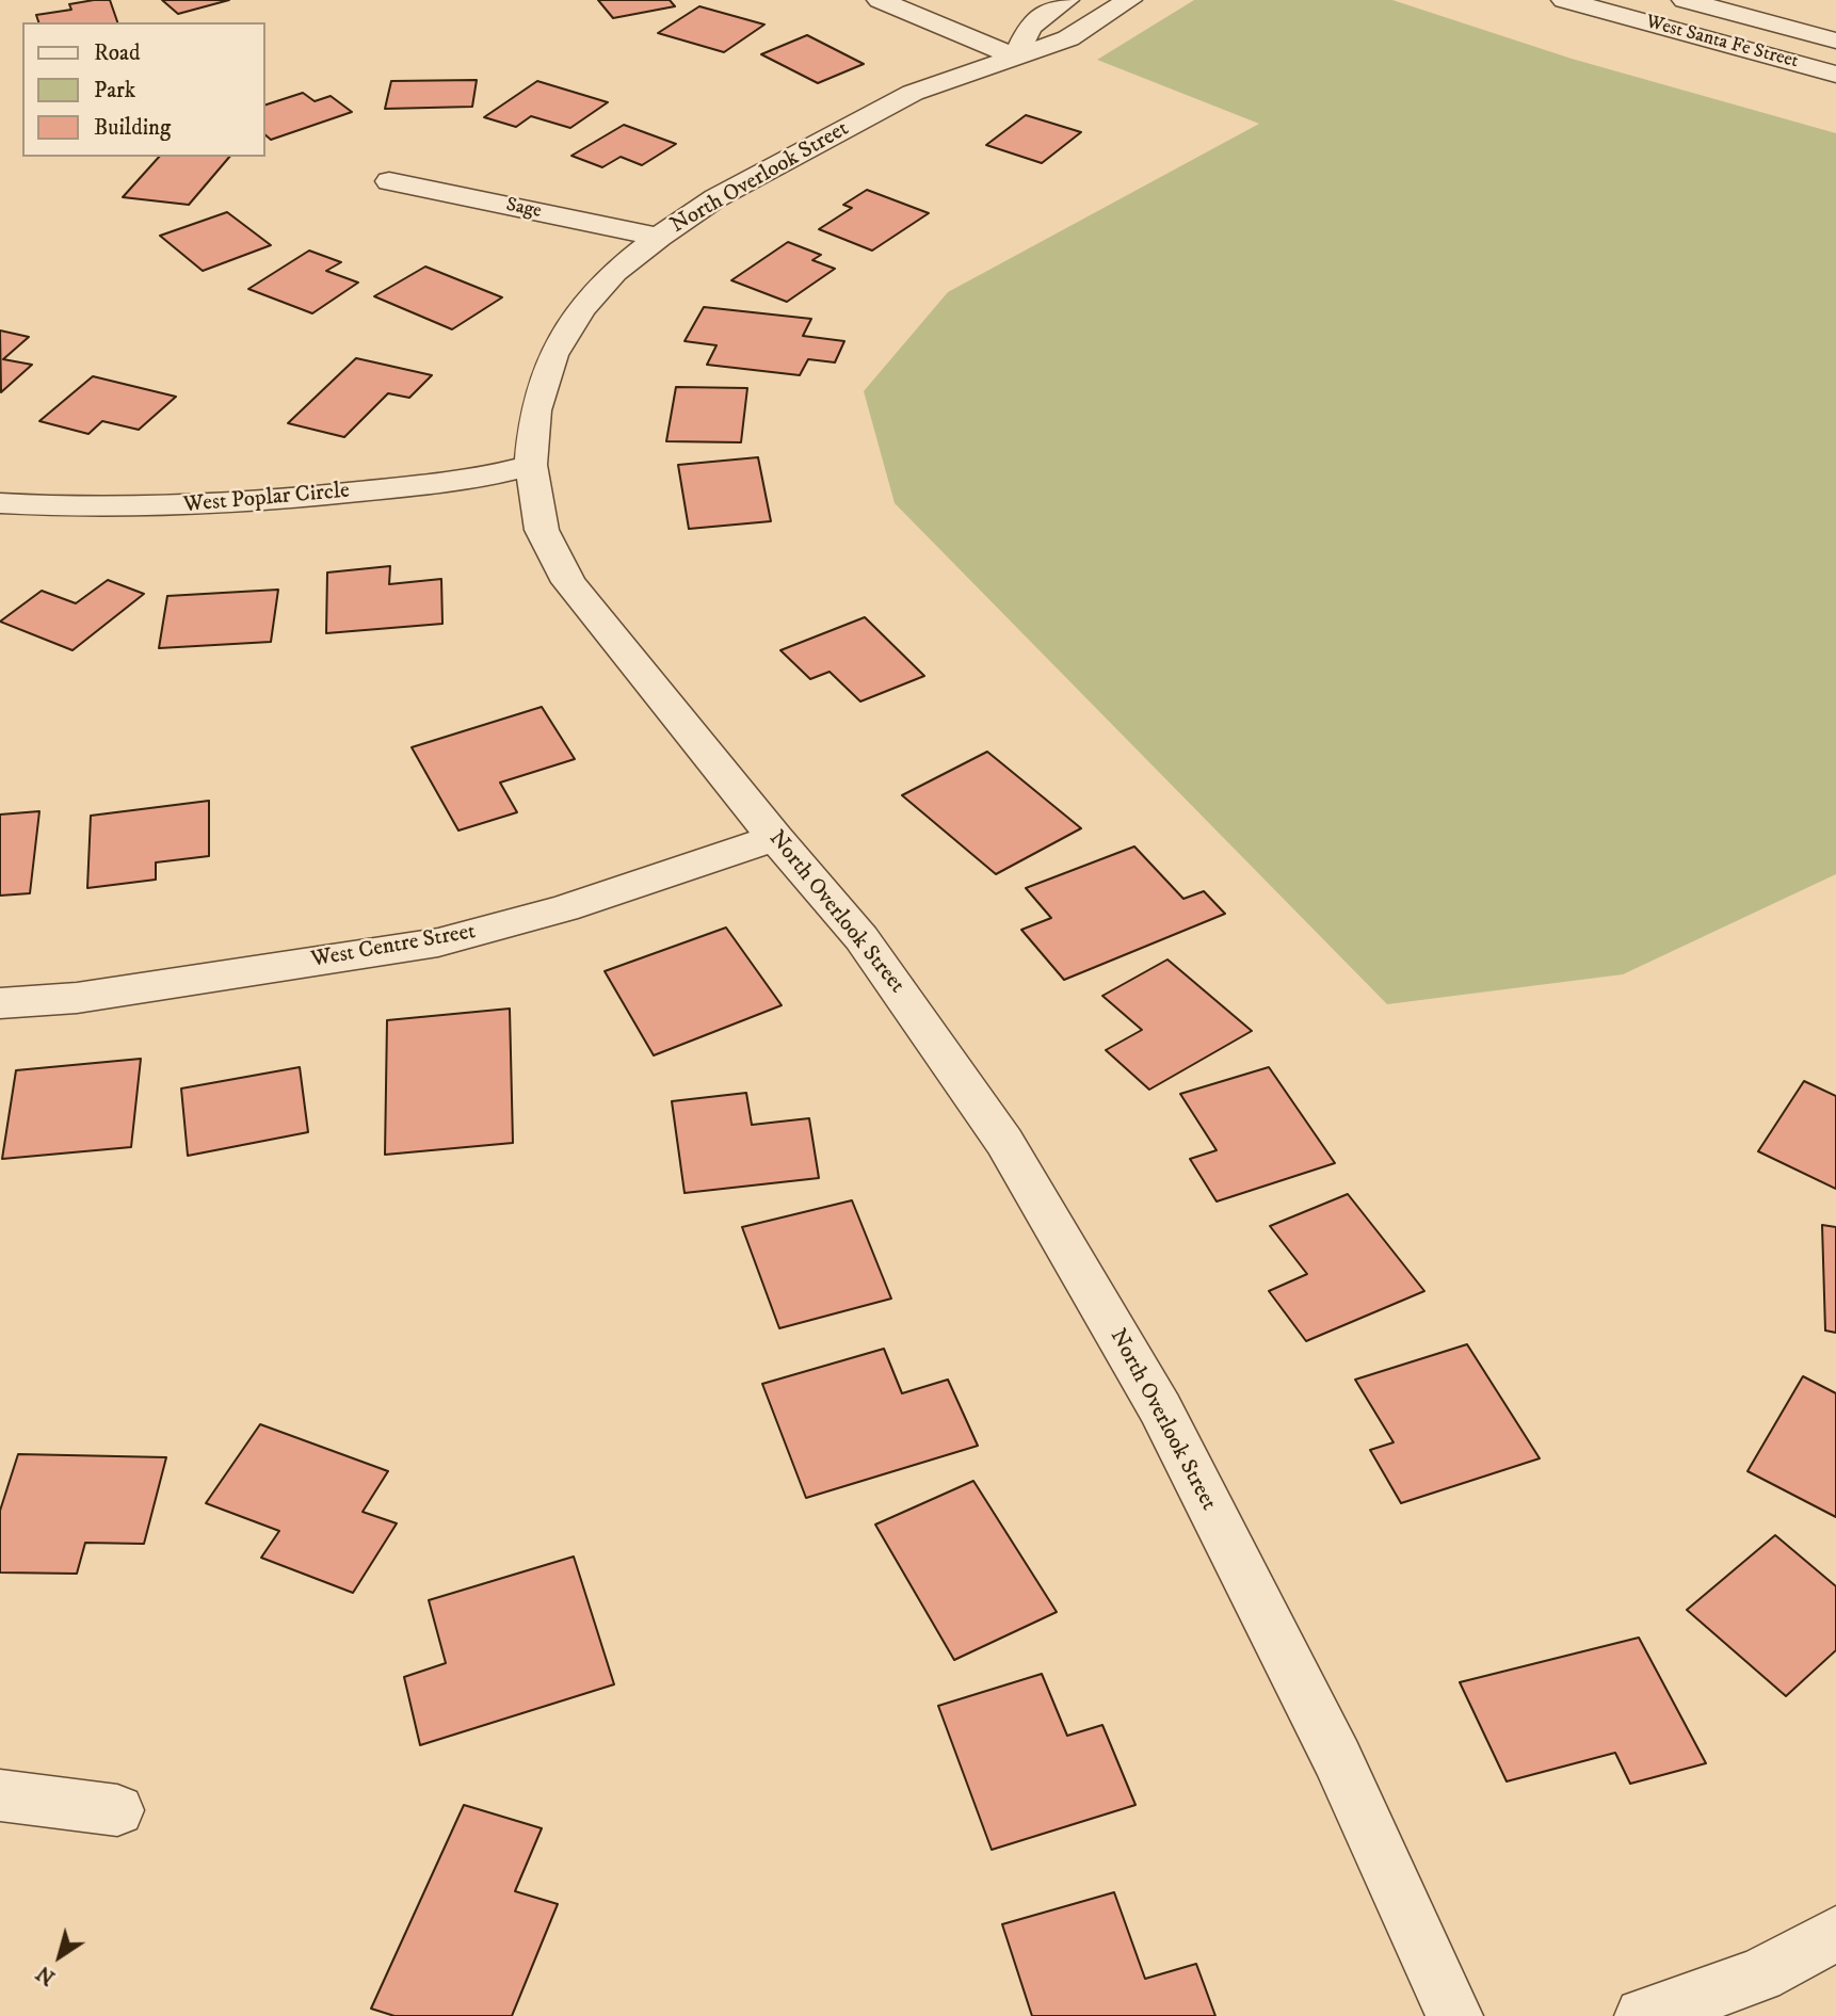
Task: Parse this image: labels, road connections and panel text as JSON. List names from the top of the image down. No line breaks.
{"streets":{"street":["West Santa Fe Street","North Overlook Street","Sage","West Poplar Circle","West Centre Street"]},"crossings":[["North Overlook Street","Sage"],["North Overlook Street","West Poplar Circle"],["North Overlook Street","West Centre Street"]],"legend":["Road","Park","Building"],"north":"bottom left"}
